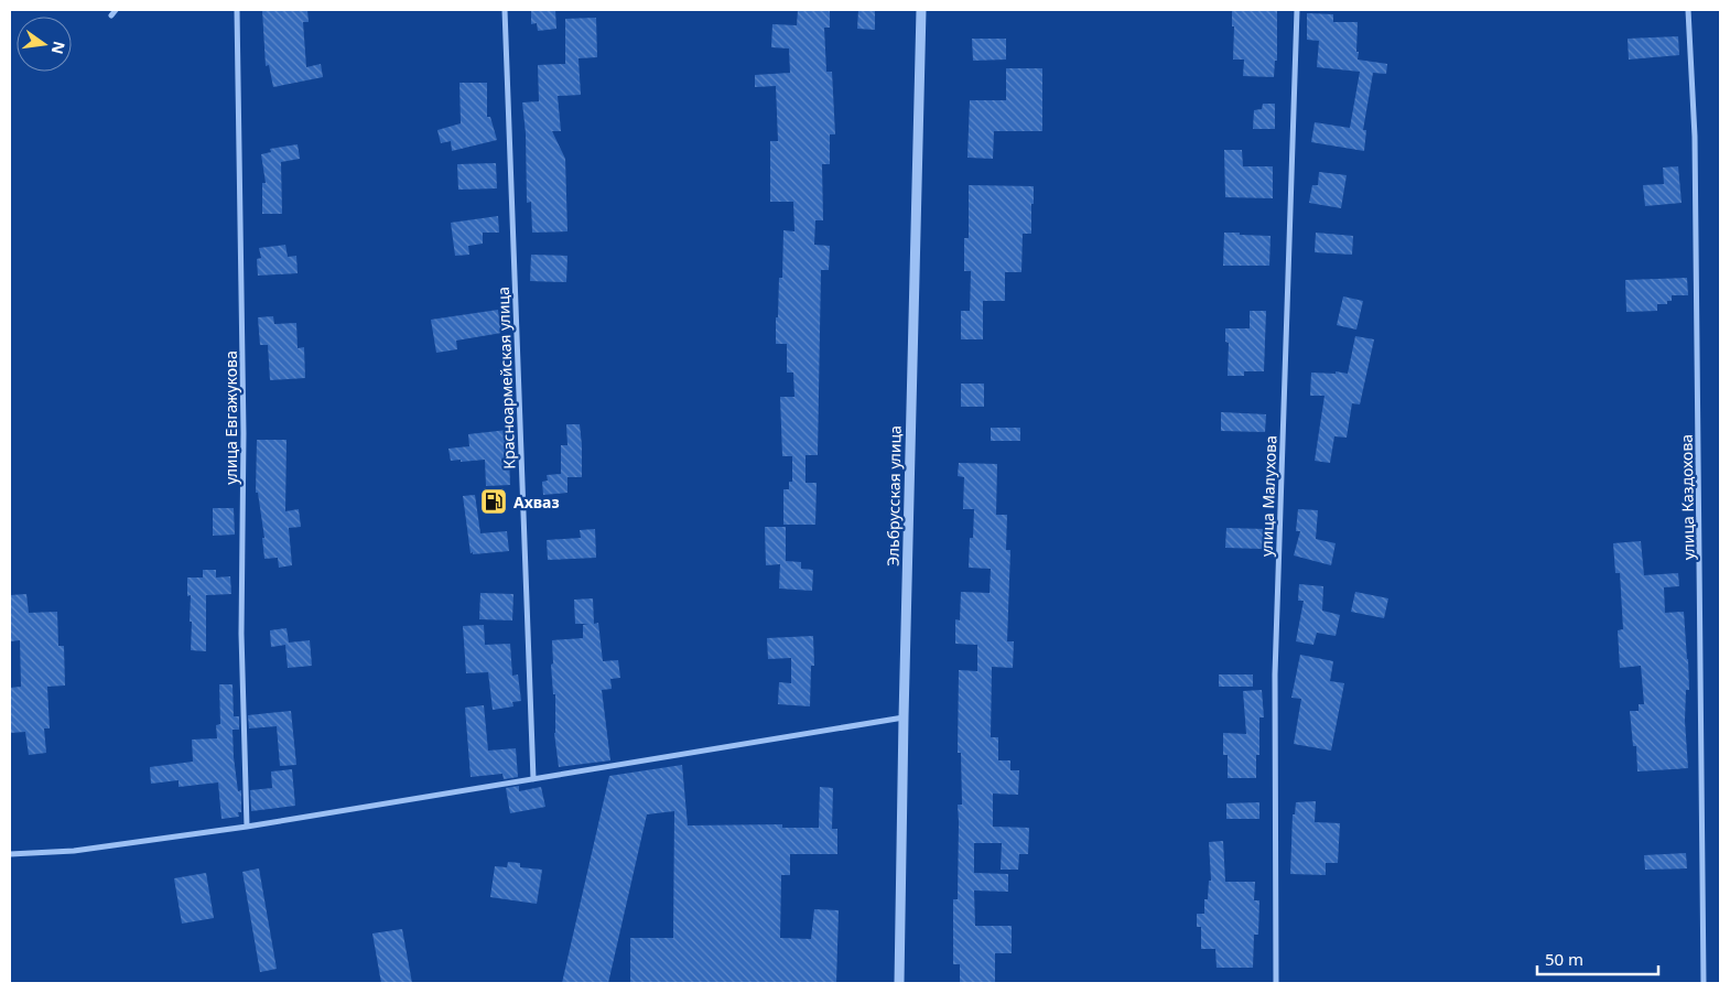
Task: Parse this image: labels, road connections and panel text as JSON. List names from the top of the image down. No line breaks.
{"streets":{"street":["Красноармейская улица","улица Евгажукова","Эльбрусская улица","улица Малухова","улица Каздохова"]},"places":{"fuel station":["Ахваз"]},"scale_bar":"50 m","north":"right"}
